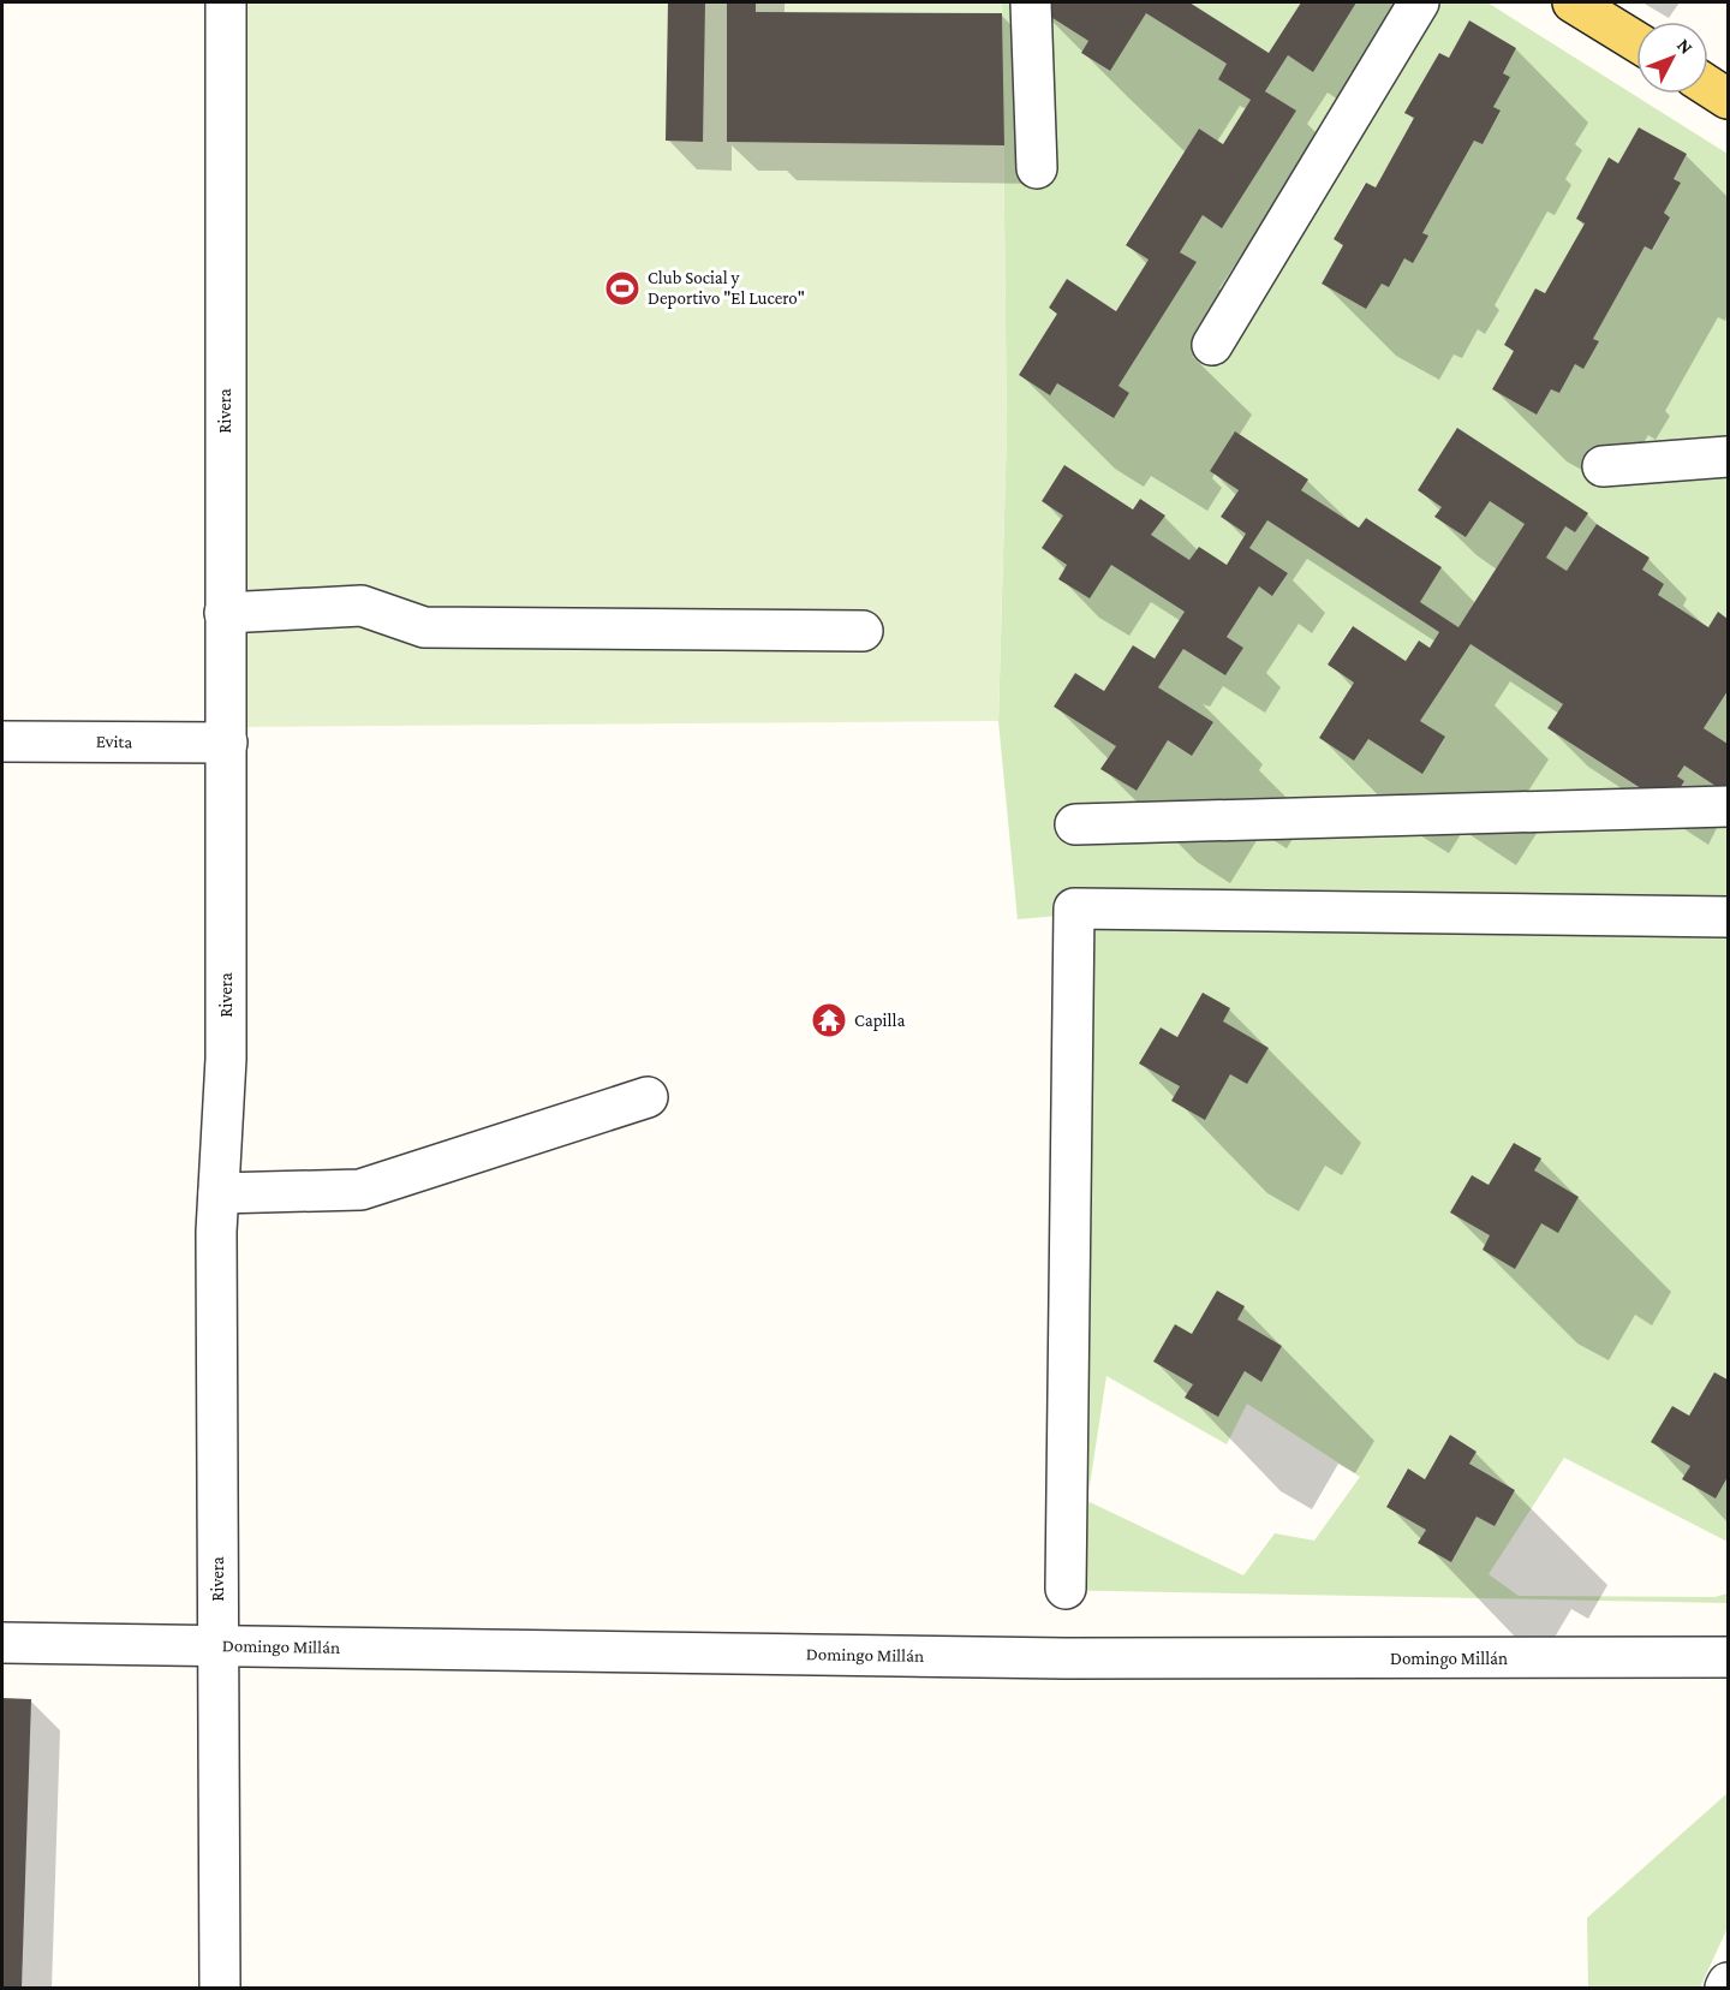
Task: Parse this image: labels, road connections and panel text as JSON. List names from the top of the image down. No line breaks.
{"streets":{"street":["Rivera","Evita","Domingo Millán"]},"crossings":[["Rivera","Evita"],["Rivera","Domingo Millán"]],"places":{"sports":["Club Social y Deportivo \"El Lucero\""],"temple":["Capilla"]},"north":"top right"}
